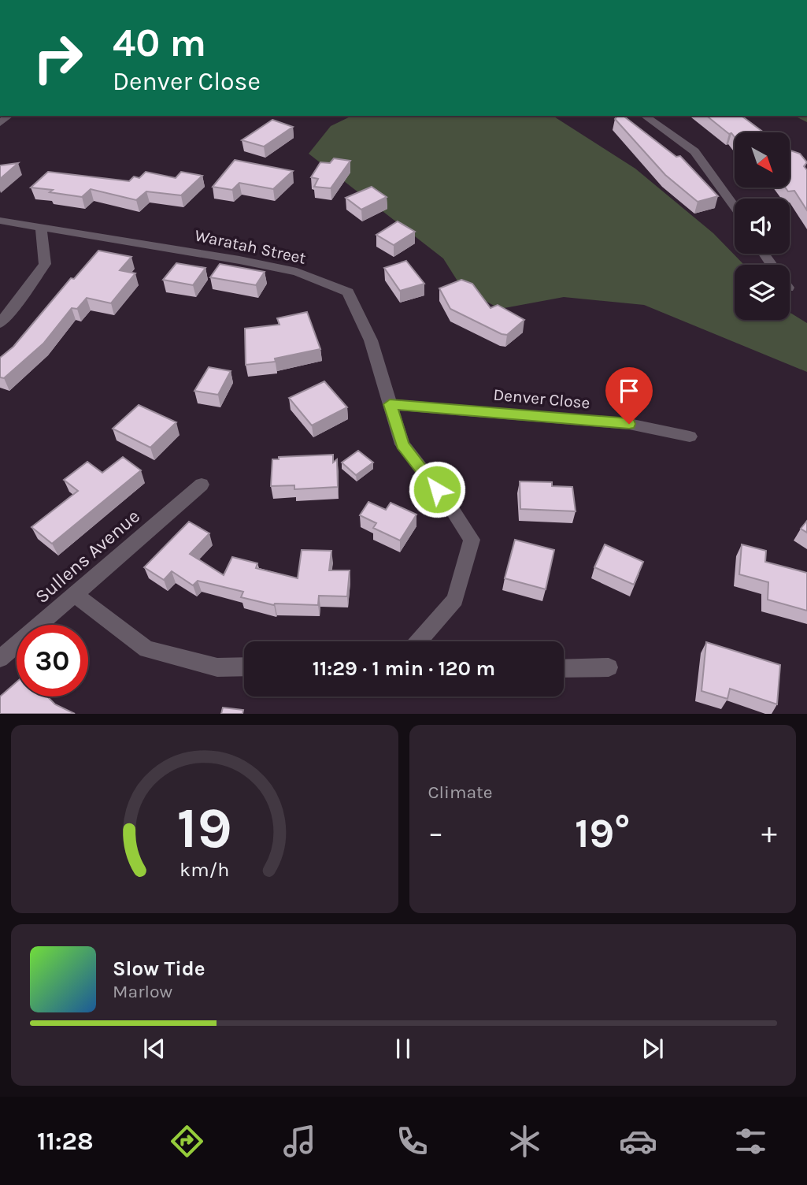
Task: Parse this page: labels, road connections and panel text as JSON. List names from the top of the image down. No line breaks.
{"streets":{"street":["Waratah Street","Denver Close","Sullens Avenue"]},"crossings":[["Waratah Street","Denver Close"]],"north":"bottom right","page":{"turn":["40 m","Denver Close"],"limit":"30","trip":"11:29 · 1 min · 120 m","tile":"Climate","heat":["−","19°","+"],"song":["Slow Tide","Marlow"],"tabs":"11:28","gauge":["19","km/h"]}}
